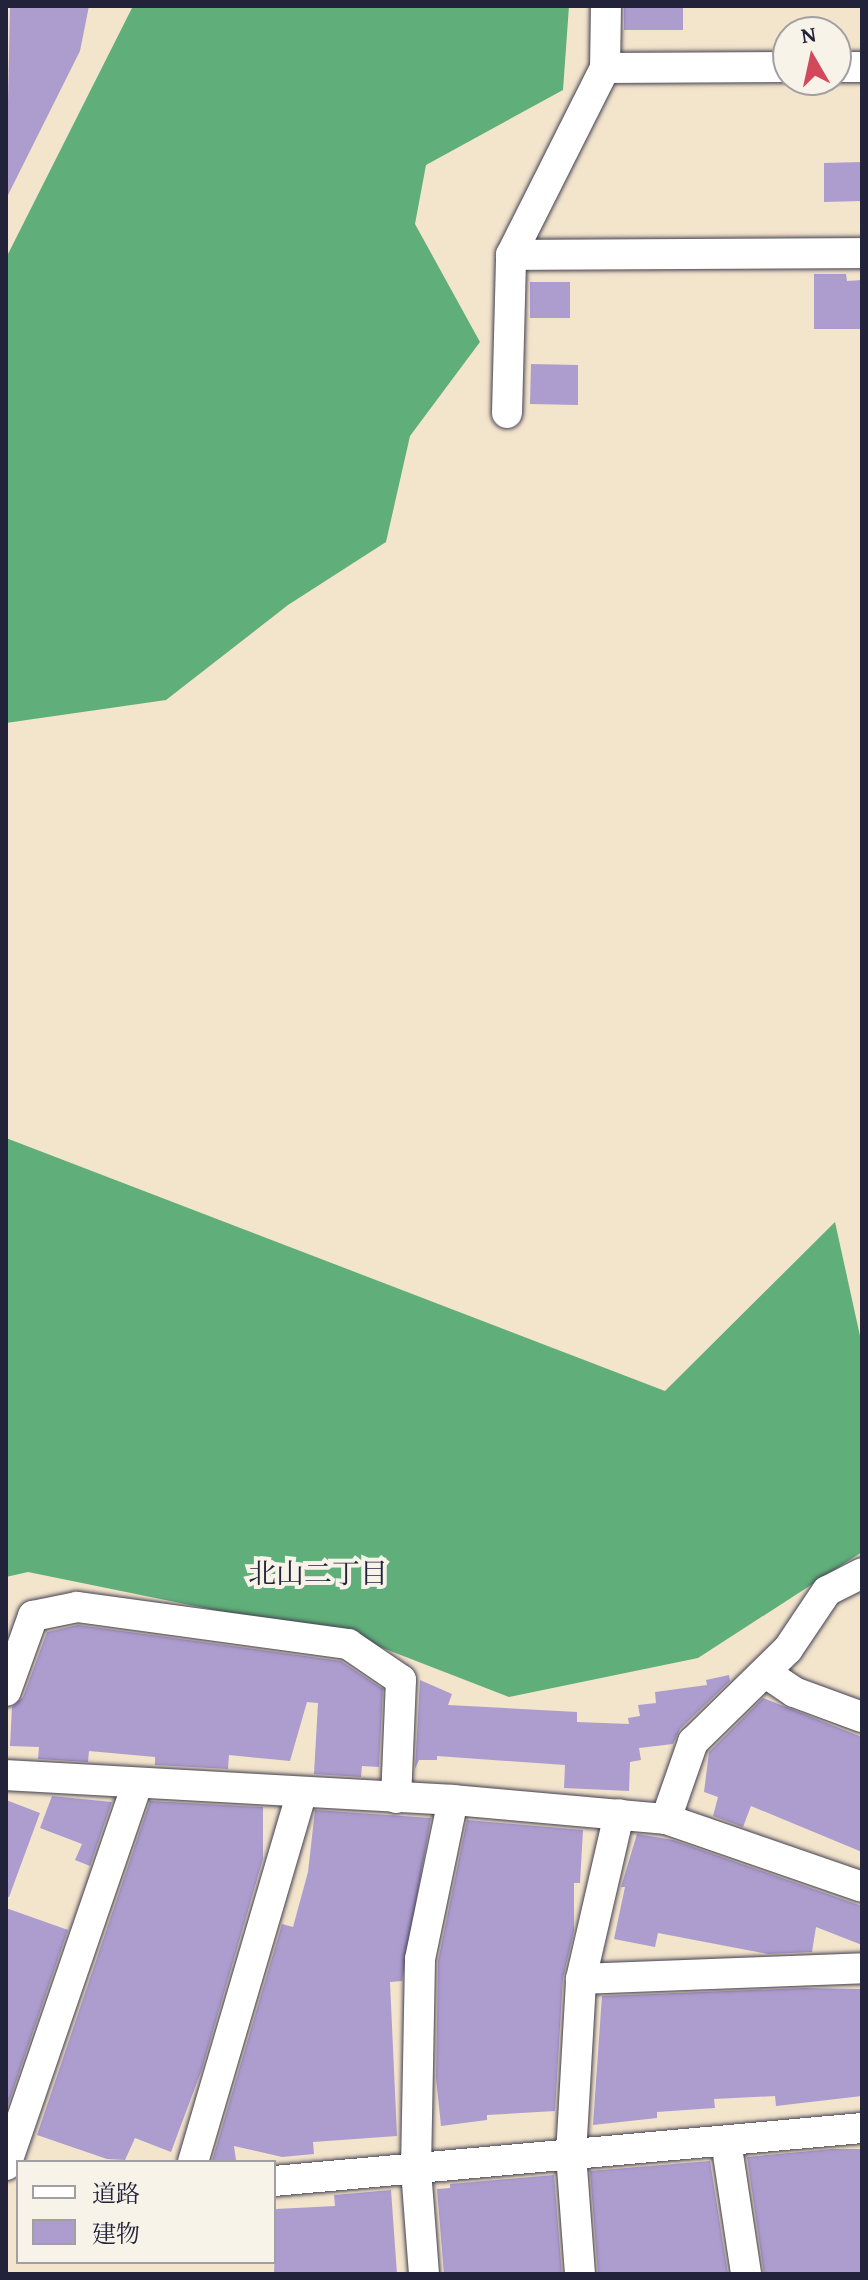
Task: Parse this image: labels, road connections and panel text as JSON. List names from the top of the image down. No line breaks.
{"districts":["北山二丁目"],"legend":["道路","建物"],"north":"top"}
